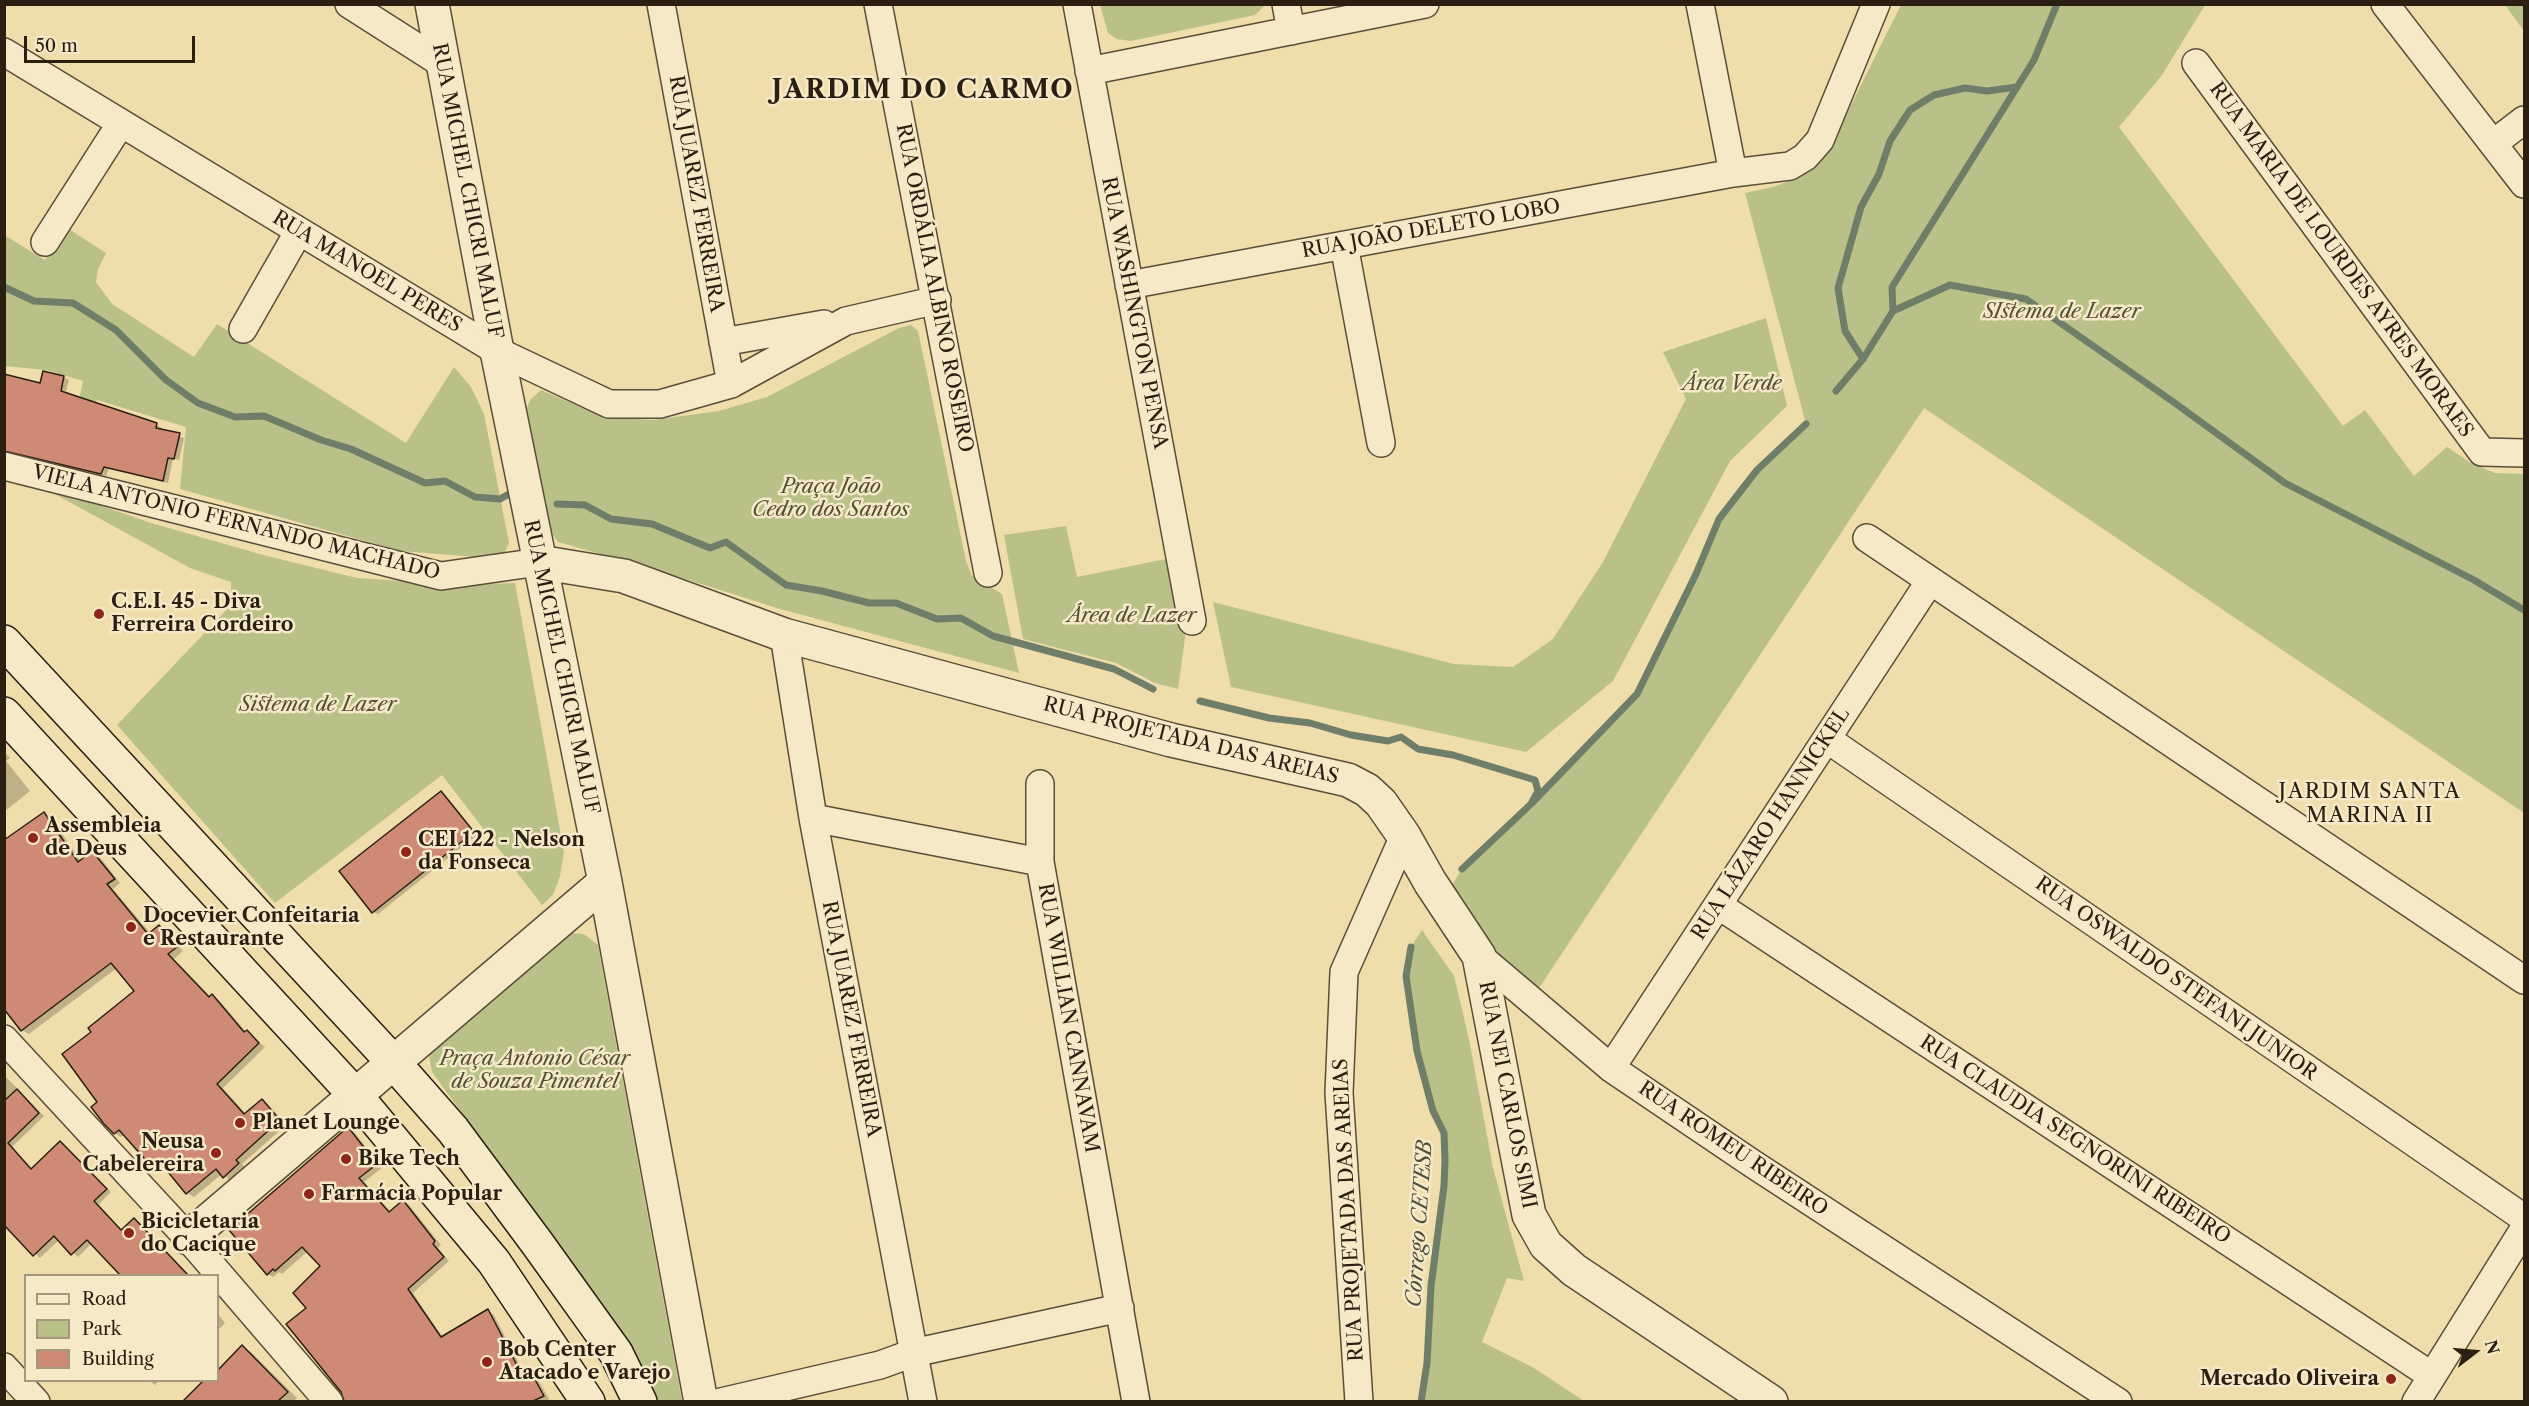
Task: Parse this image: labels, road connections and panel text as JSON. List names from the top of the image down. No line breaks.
{"streets":{"street":["RUA MICHEL CHICRI MALUF","RUA JUAREZ FERREIRA","RUA JOÃO DELETO LOBO","RUA MARIA DE LOURDES AYRES MORAES","RUA MANOEL PERES","RUA ORDÁLIA ALBINO ROSEIRO","RUA WASHINGTON PENSA","VIELA ANTONIO FERNANDO MACHADO","RUA PROJETADA DAS AREIAS","RUA LÁZARO HANNICKEL","RUA OSWALDO STEFANI JUNIOR","RUA WILLIAN CANNAVAM","RUA NEI CARLOS SIMI","RUA CLAUDIA SEGNORINI RIBEIRO","RUA ROMEU RIBEIRO"]},"crossings":[["RUA MICHEL CHICRI MALUF","RUA MANOEL PERES"],["RUA MICHEL CHICRI MALUF","VIELA ANTONIO FERNANDO MACHADO"],["RUA MICHEL CHICRI MALUF","RUA PROJETADA DAS AREIAS"],["RUA JUAREZ FERREIRA","RUA MANOEL PERES"],["RUA JUAREZ FERREIRA","RUA PROJETADA DAS AREIAS"],["RUA JUAREZ FERREIRA","RUA WILLIAN CANNAVAM"],["RUA JOÃO DELETO LOBO","RUA WASHINGTON PENSA"],["RUA MANOEL PERES","RUA ORDÁLIA ALBINO ROSEIRO"],["VIELA ANTONIO FERNANDO MACHADO","RUA PROJETADA DAS AREIAS"],["RUA PROJETADA DAS AREIAS","RUA ROMEU RIBEIRO"],["RUA LÁZARO HANNICKEL","RUA OSWALDO STEFANI JUNIOR"],["RUA LÁZARO HANNICKEL","RUA CLAUDIA SEGNORINI RIBEIRO"],["RUA LÁZARO HANNICKEL","RUA ROMEU RIBEIRO"],["RUA NEI CARLOS SIMI","RUA ROMEU RIBEIRO"]],"districts":["JARDIM DO CARMO","JARDIM SANTA MARINA II"],"water":["Córrego CETESB"],"parks":["SIstema de Lazer","Área Verde","Praça João Cedro dos Santos","Área de Lazer","Sistema de Lazer","Praça Antonio César de Souza Pimentel"],"places":["C.E.I. 45 - Diva Ferreira Cordeiro","Assembleia de Deus","CEI 122 - Nelson da Fonseca","Docevier Confeitaria e Restaurante","Planet Lounge","Neusa Cabelereira","Bike Tech","Farmácia Popular","Bicicletaria do Cacique","Bob Center Atacado e Varejo","Mercado Oliveira"],"legend":["Road","Park","Building"],"scale_bar":"50 m","north":"right"}
